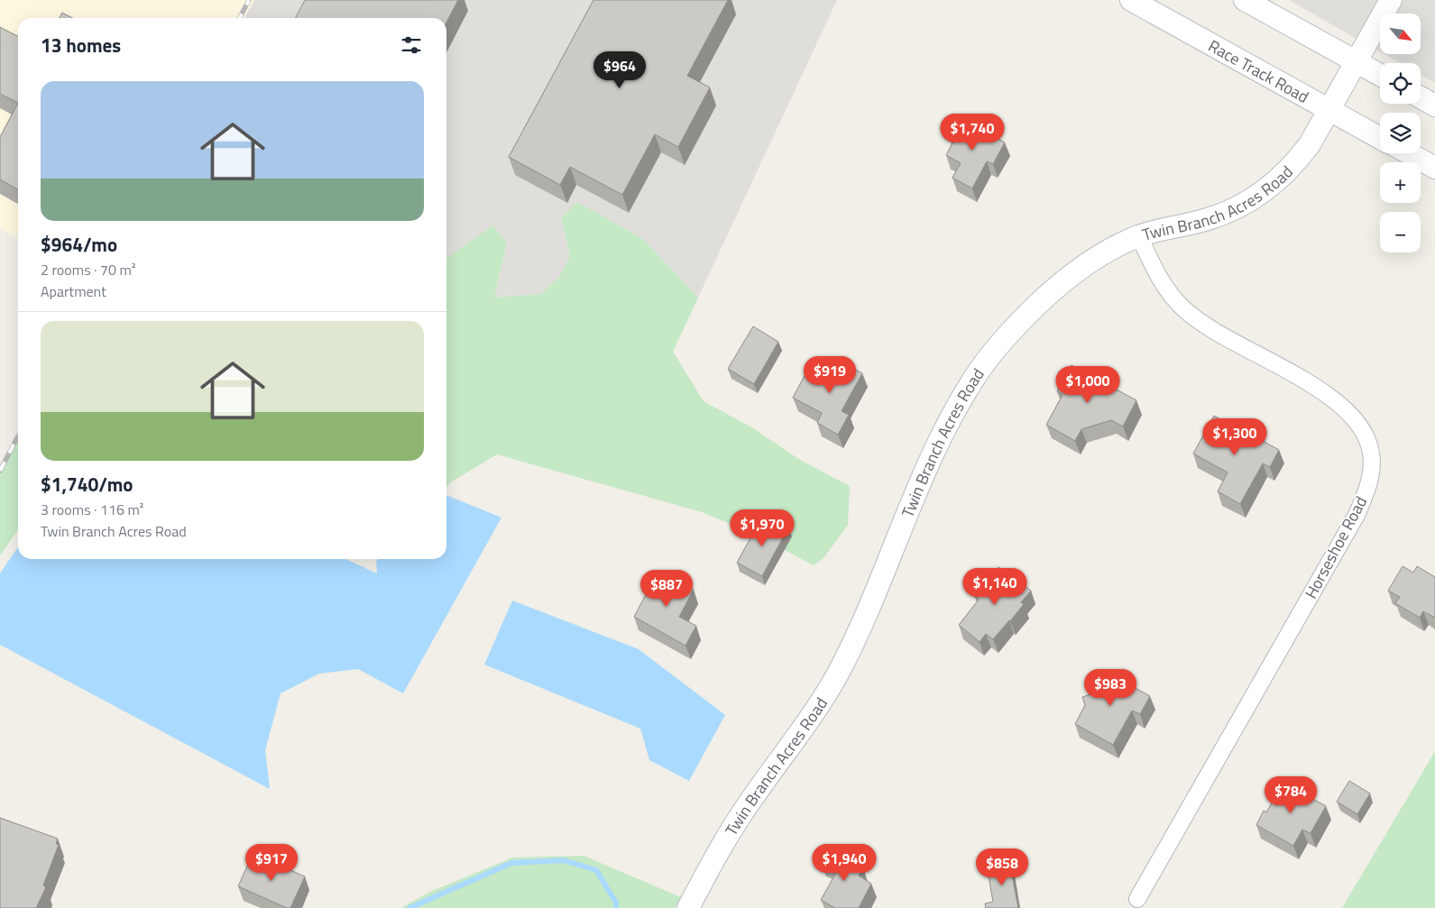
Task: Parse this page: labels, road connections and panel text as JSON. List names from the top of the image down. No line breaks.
{"streets":{"street":["Race Track Road","Twin Branch Acres Road","Horseshoe Road"]},"crossings":[["Race Track Road","Twin Branch Acres Road"],["Twin Branch Acres Road","Horseshoe Road"]],"north":"bottom right","page":{"map_buttons":["+","−"],"heading":"13 homes","price":["$964","$1,740","$919","$1,000","$1,300","$1,970","$1,140","$887","$983","$784","$917","$1,940","$858"],"list":[{"name":"$964/mo","note":"2 rooms · 70 m² · Apartment"},{"name":"$1,740/mo","note":"3 rooms · 116 m² · Twin Branch Acres Road"}]}}
